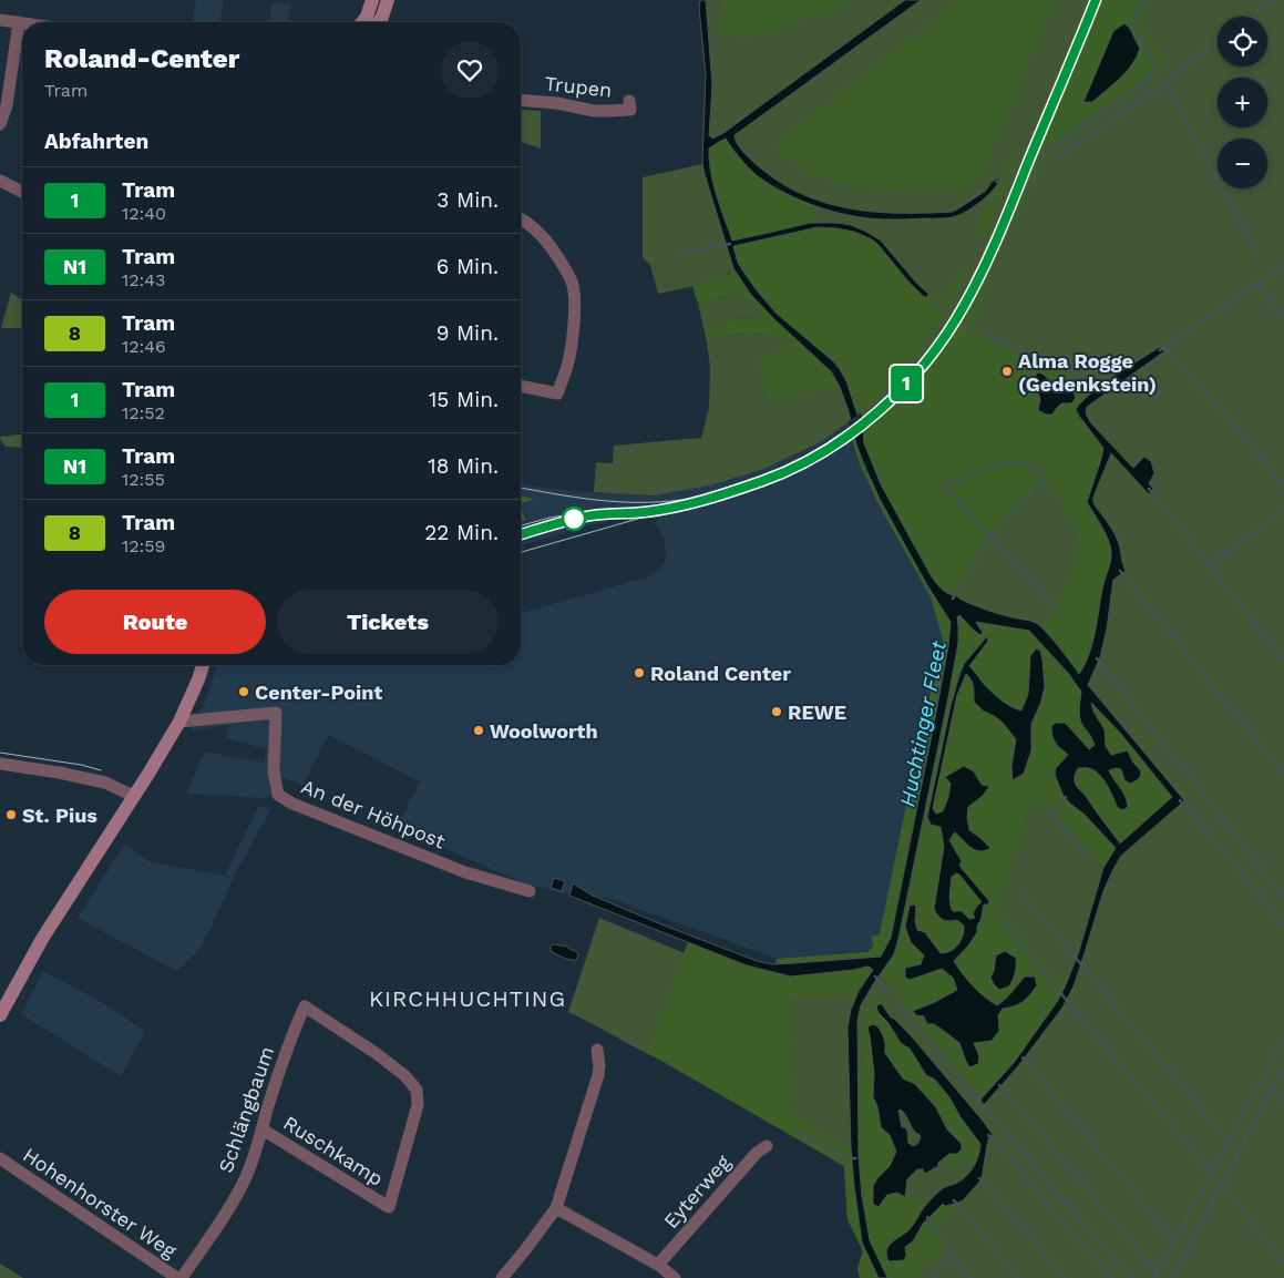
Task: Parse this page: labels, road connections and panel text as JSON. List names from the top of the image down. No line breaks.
{"streets":{"street":["Trupen","An der Höhpost","Schlängbaum","Ruschkamp","Eyterweg","Hohenhorster Weg"]},"crossings":[["Schlängbaum","Ruschkamp"]],"districts":["KIRCHHUCHTING"],"water":["Huchtinger Fleet"],"places":["Alma Rogge (Gedenkstein)","Roland Center","Center-Point","REWE","Woolworth","St. Pius"],"lines":["tram line 1"],"page":{"on_map":"1","map_buttons":["+","−"],"heading":[["Roland-Center","Tram"],"Abfahrten"],"list":[{"mark":"1","name":"Tram","note":"12:40","value":"3 Min."},{"mark":"N1","name":"Tram","note":"12:43","value":"6 Min."},{"mark":"8","name":"Tram","note":"12:46","value":"9 Min."},{"mark":"1","name":"Tram","note":"12:52","value":"15 Min."},{"mark":"N1","name":"Tram","note":"12:55","value":"18 Min."},{"mark":"8","name":"Tram","note":"12:59","value":"22 Min."}],"buttons":["Route","Tickets"]}}
